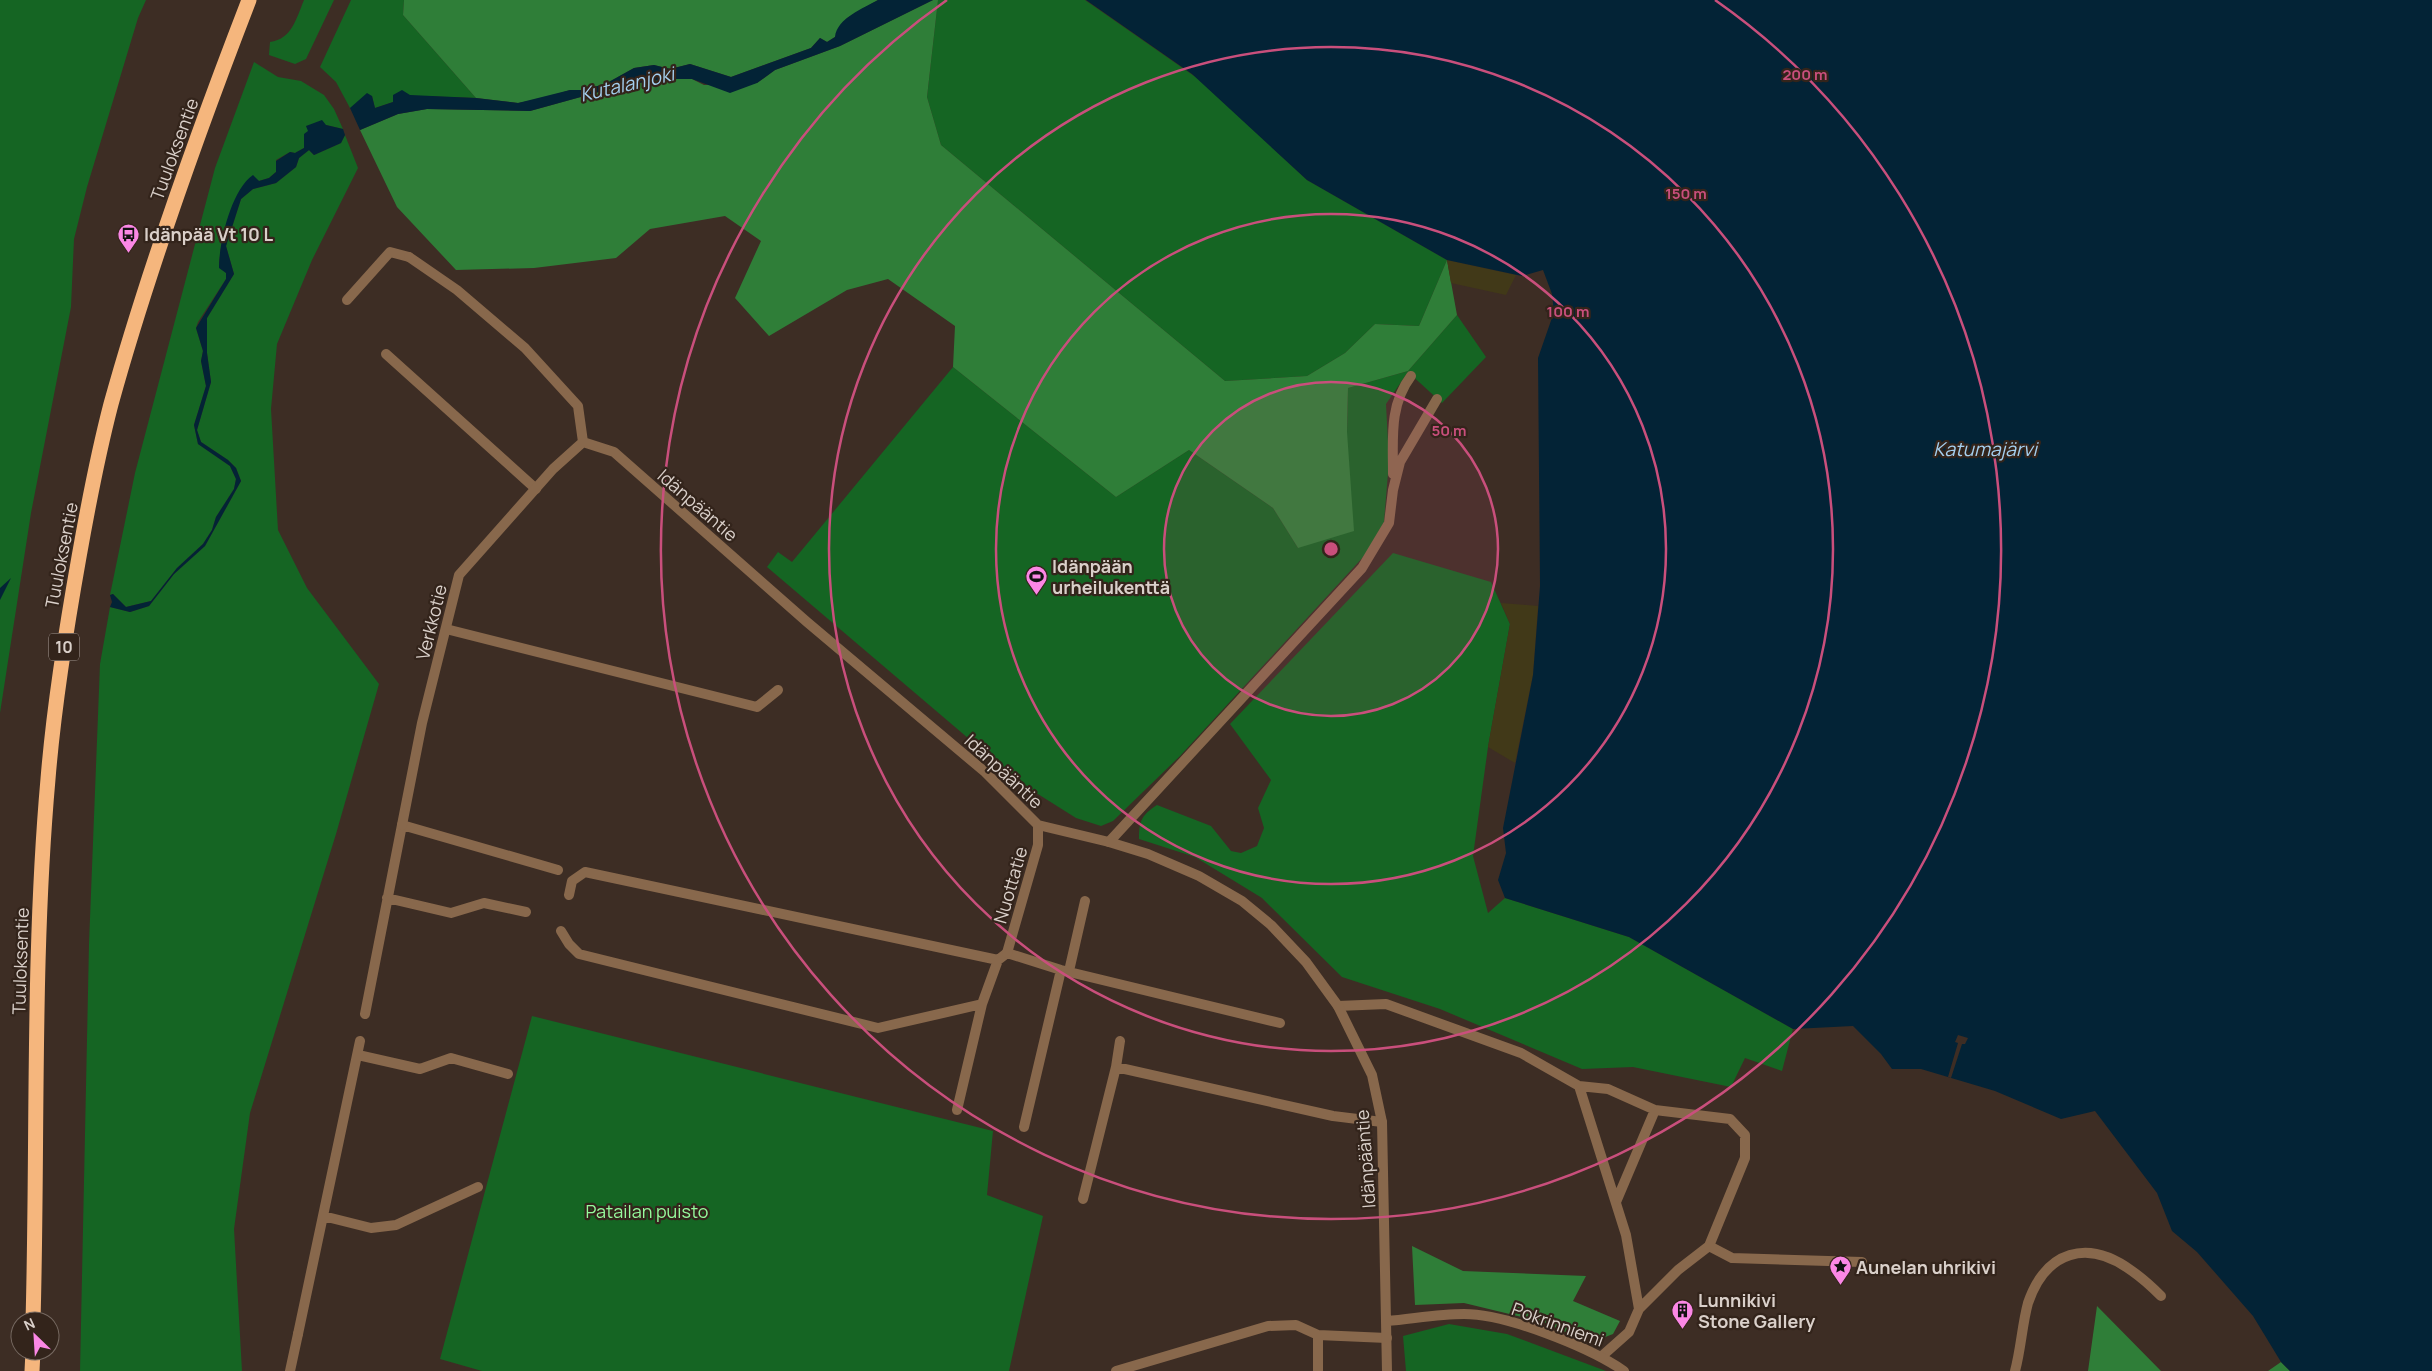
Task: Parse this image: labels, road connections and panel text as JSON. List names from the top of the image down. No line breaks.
{"streets":{"highway":["Tuuloksentie","10"],"street":["Idänpääntie","Verkkotie","Nuottatie","Pokrinniemi"]},"crossings":[["Idänpääntie","Verkkotie"],["Idänpääntie","Nuottatie"],["Idänpääntie","Pokrinniemi"]],"water":["Kutalanjoki","Katumajärvi"],"parks":["Patailan puisto"],"places":{"bus stop":["Idänpää Vt 10 L"],"sports":["Idänpään urheilukenttä"],"place":["Aunelan uhrikivi"],"building":["Lunnikivi Stone Gallery"]},"north":"top left","rings":["200 m","150 m","100 m","50 m"]}
